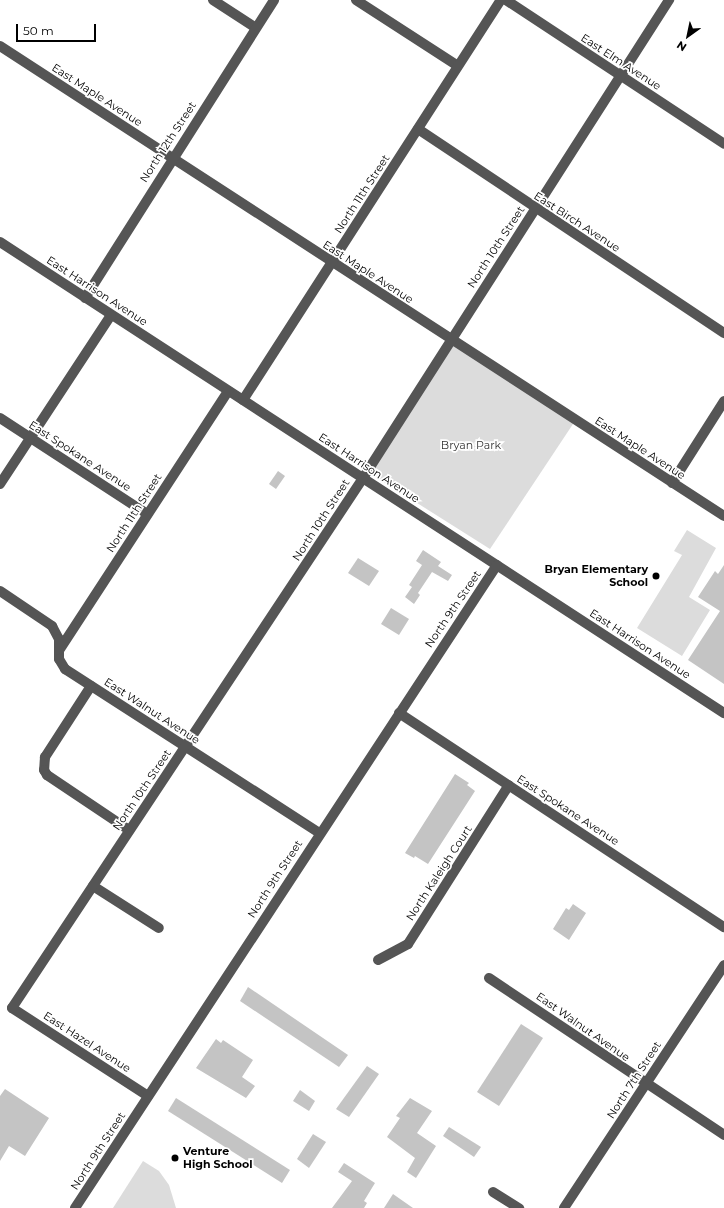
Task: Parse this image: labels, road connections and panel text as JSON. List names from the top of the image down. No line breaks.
{"streets":{"street":["East Elm Avenue","East Maple Avenue","North 12th Street","North 11th Street","East Birch Avenue","North 10th Street","East Harrison Avenue","East Spokane Avenue","North 9th Street","East Walnut Avenue","North Kaleigh Court","East Hazel Avenue","North 7th Street"]},"crossings":[["East Elm Avenue","North 10th Street"],["East Maple Avenue","North 12th Street"],["East Maple Avenue","North 11th Street"],["East Maple Avenue","North 10th Street"],["North 12th Street","East Harrison Avenue"],["North 11th Street","East Birch Avenue"],["North 11th Street","East Harrison Avenue"],["North 11th Street","East Spokane Avenue"],["North 11th Street","East Walnut Avenue"],["East Birch Avenue","North 10th Street"],["North 10th Street","East Harrison Avenue"],["North 10th Street","East Walnut Avenue"],["North 10th Street","East Hazel Avenue"],["East Harrison Avenue","North 9th Street"],["East Spokane Avenue","North 9th Street"],["East Spokane Avenue","North Kaleigh Court"],["North 9th Street","East Walnut Avenue"],["North 9th Street","East Hazel Avenue"],["East Walnut Avenue","North 7th Street"]],"parks":["Bryan Park"],"places":["Bryan Elementary School","Venture High School"],"scale_bar":"50 m","north":"bottom left"}
